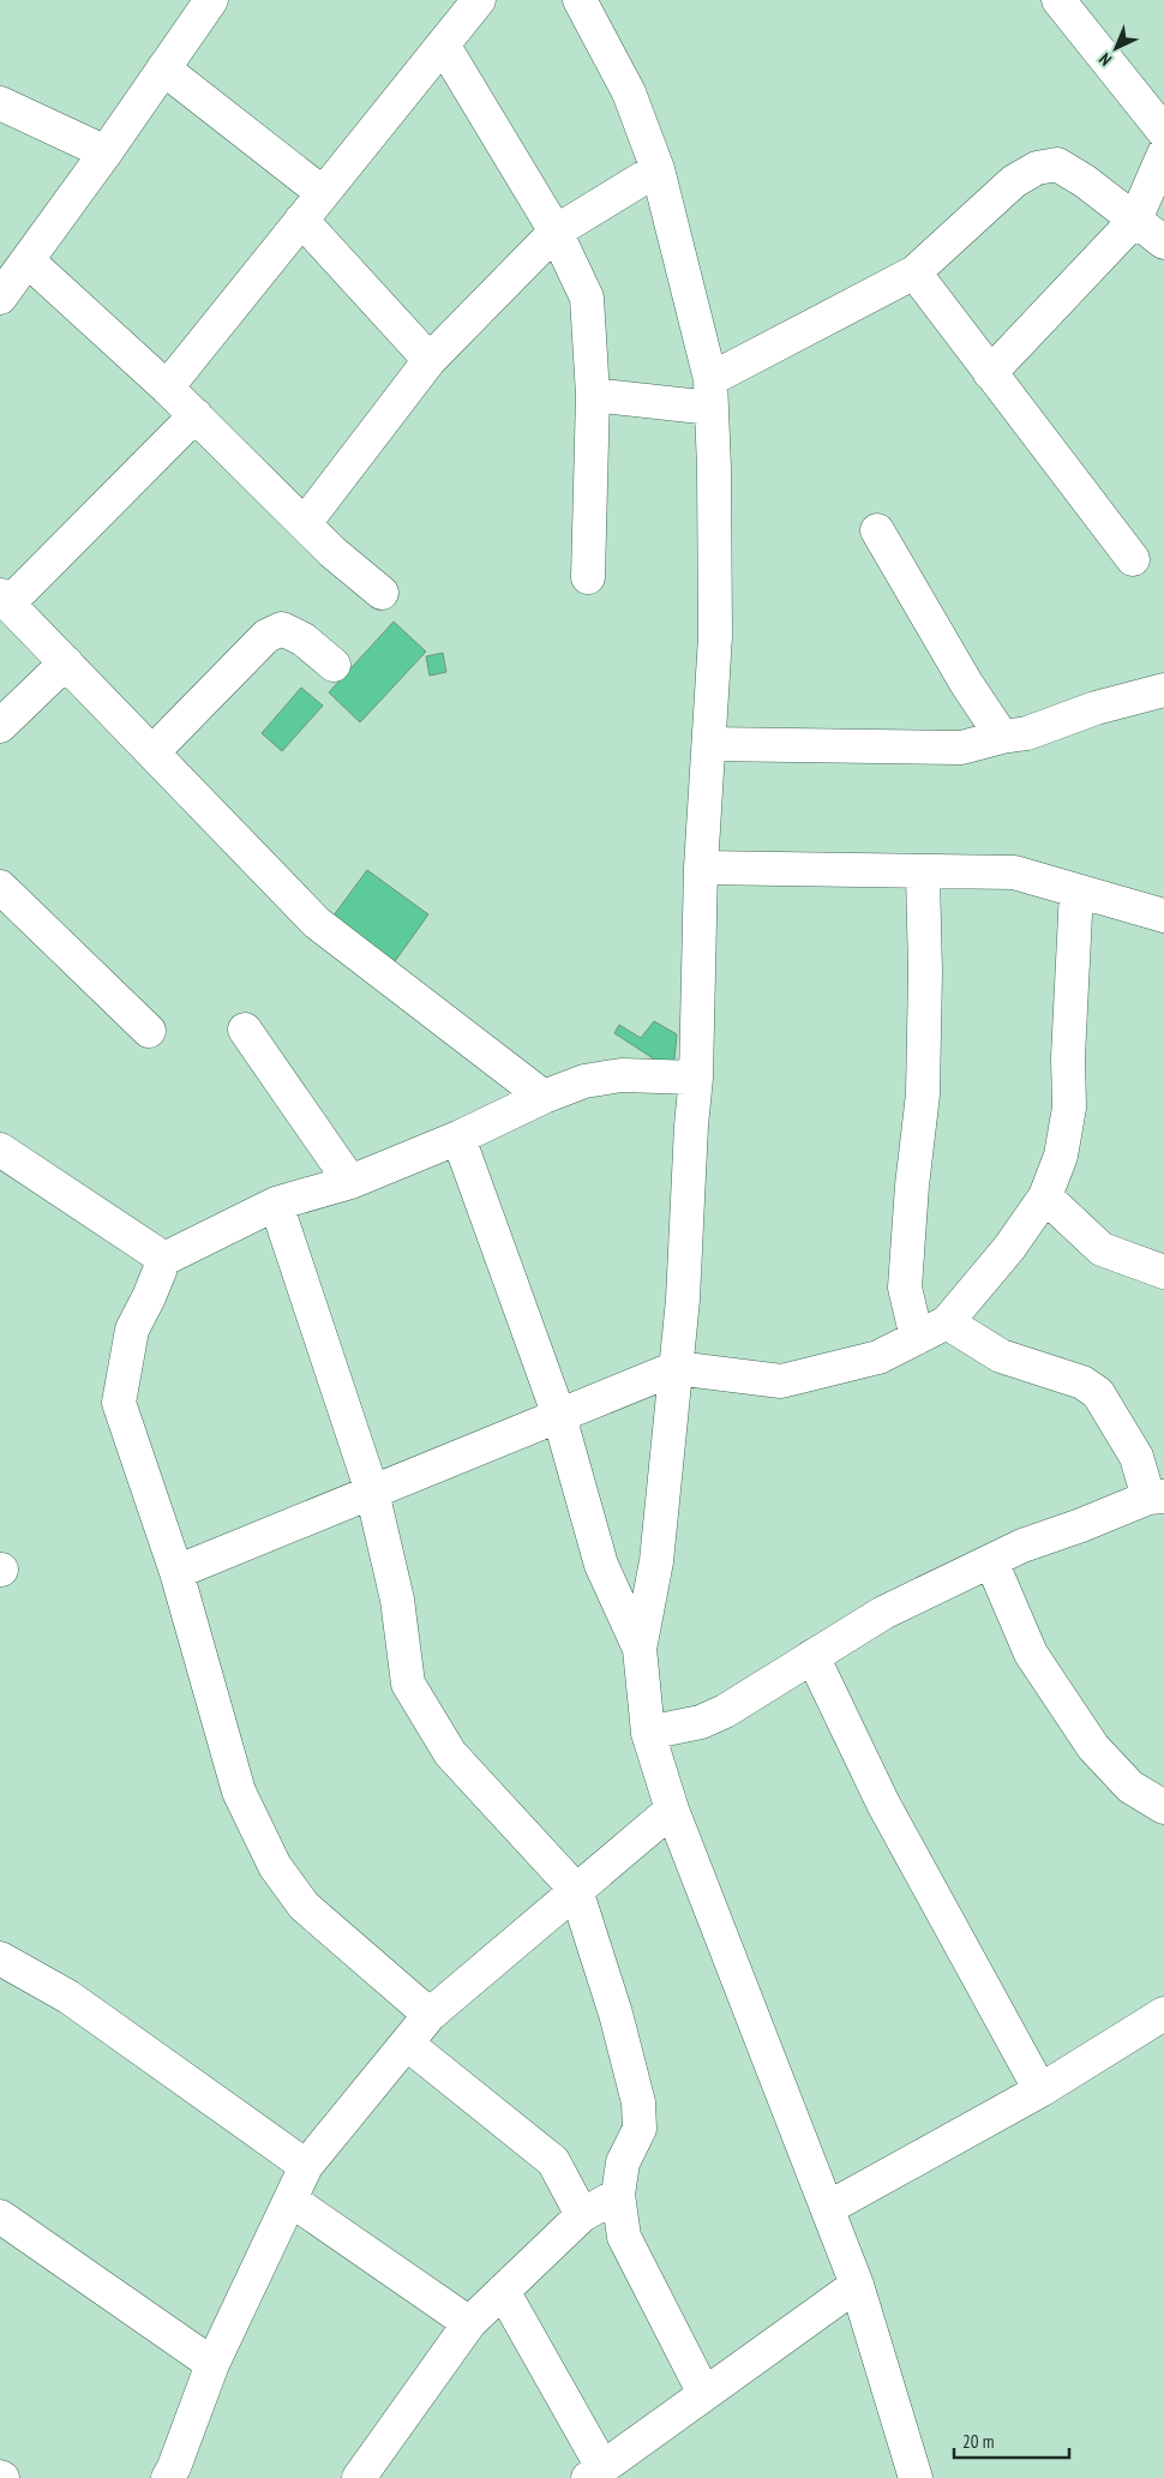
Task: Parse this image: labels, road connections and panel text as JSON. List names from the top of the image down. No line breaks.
{"scale_bar":"20 m","north":"bottom left"}
